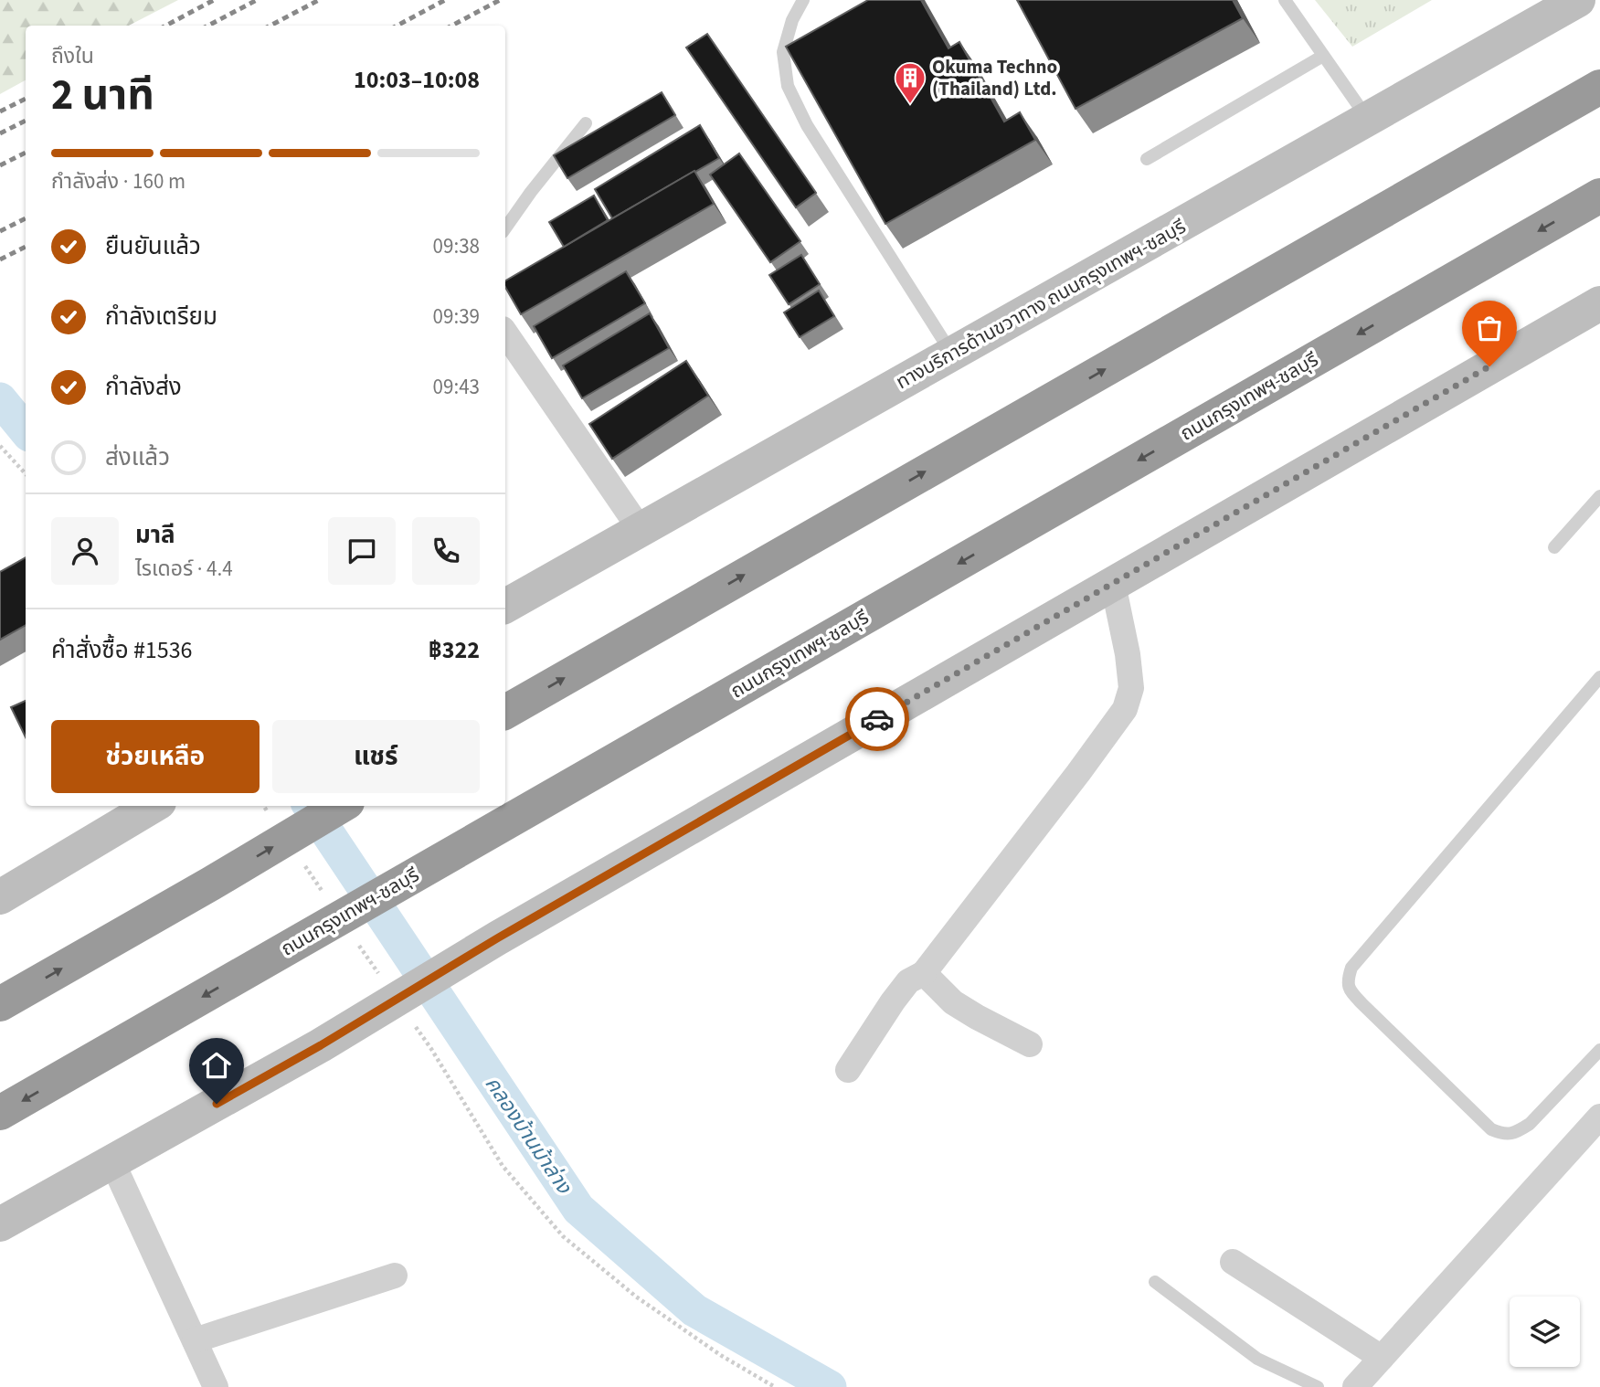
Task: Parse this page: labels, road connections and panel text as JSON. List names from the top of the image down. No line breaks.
{"streets":{"highway":["ถนนกรุงเทพฯ-ชลบุรี"],"main road":["ทางบริการด้านขวาทาง ถนนกรุงเทพฯ-ชลบุรี"]},"water":["คลองบ้านม้าล่าง"],"places":{"building":["Okuma Techno (Thailand) Ltd."]},"page":{"heading":["2 นาที","ถึงใน","10:03–10:08"],"panel":["มาลี","ไรเดอร์ · 4.4","คำสั่งซื้อ #1536","฿322"],"bar":"กำลังส่ง · 160 m","list":[["ยืนยันแล้ว","09:38"],["กำลังเตรียม","09:39"],["กำลังส่ง","09:43"],"ส่งแล้ว"],"buttons":["ช่วยเหลือ","แชร์"]}}
